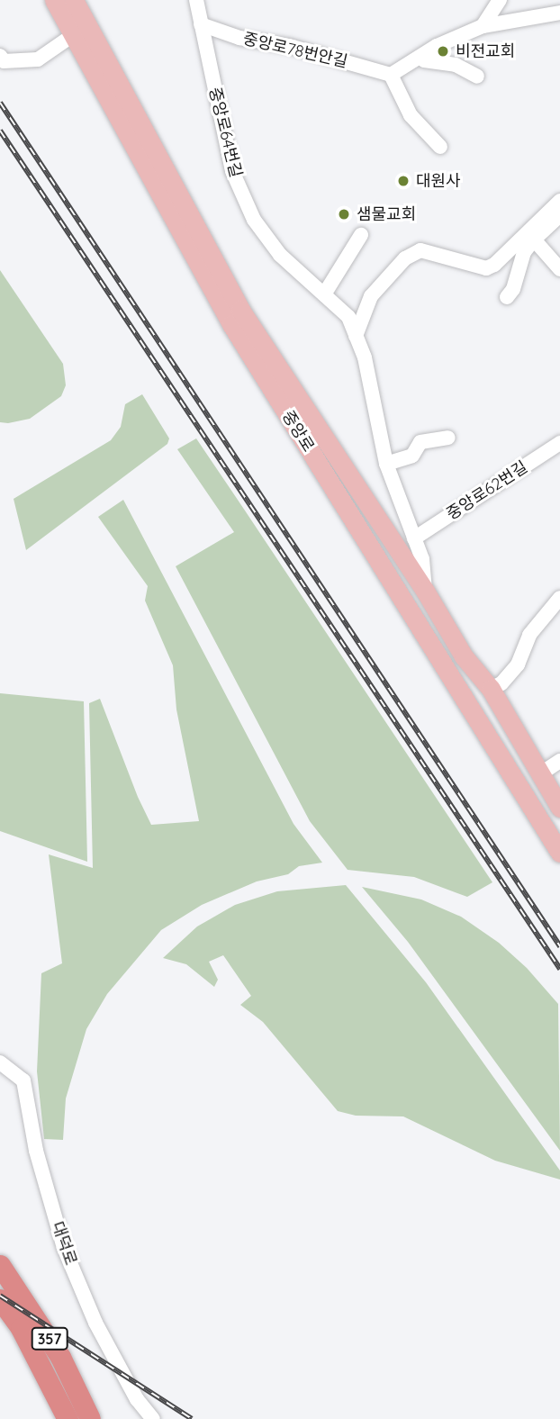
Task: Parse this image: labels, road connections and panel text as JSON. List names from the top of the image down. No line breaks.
{"streets":{"highway":["357"],"main road":["중앙로"],"street":["중앙로78번안길","중앙로64번길","중앙로62번길","대덕로"]},"crossings":[["중앙로78번안길","중앙로64번길"],["중앙로64번길","중앙로"],["중앙로64번길","중앙로62번길"]],"places":["비전교회","대원사","샘물교회"]}
